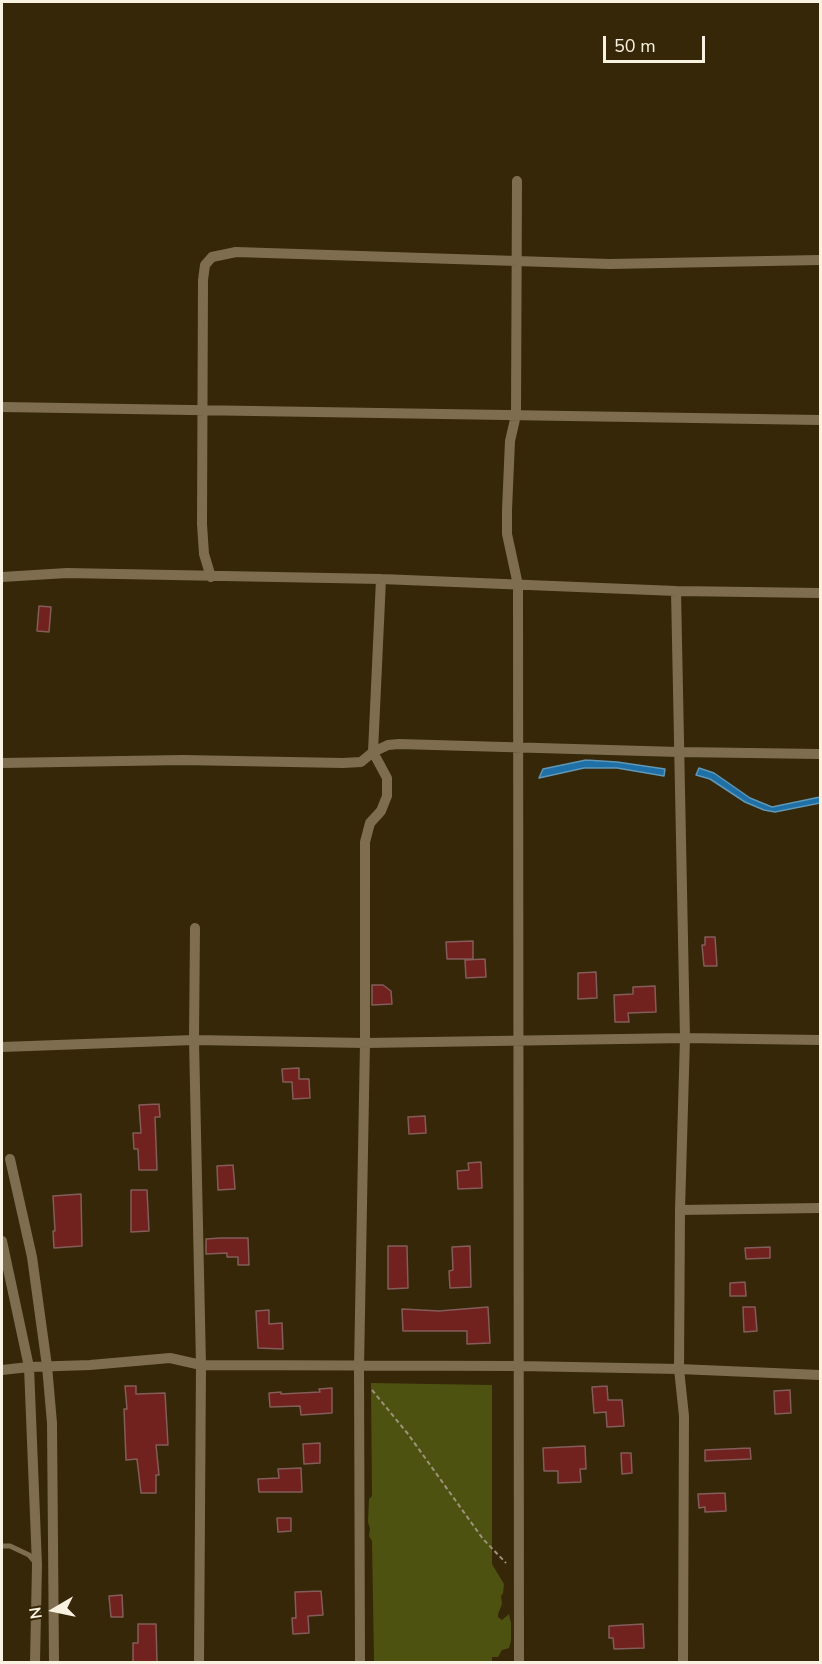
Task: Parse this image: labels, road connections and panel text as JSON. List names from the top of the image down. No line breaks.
{"scale_bar":"50 m","north":"left"}
